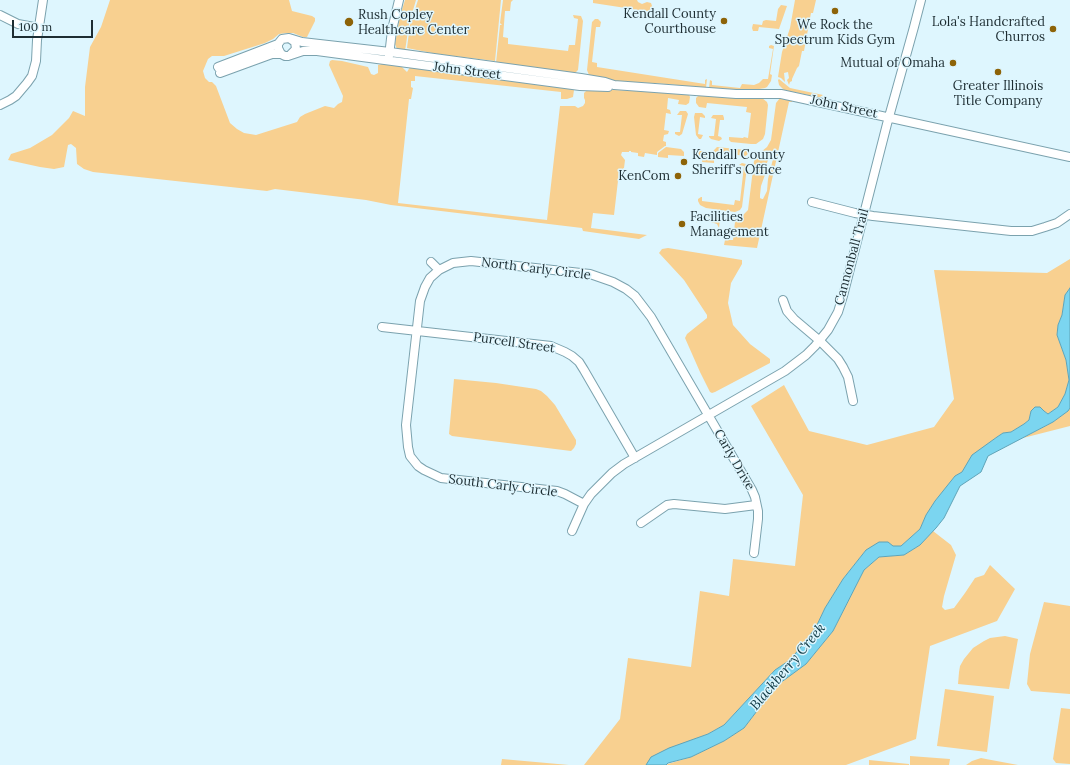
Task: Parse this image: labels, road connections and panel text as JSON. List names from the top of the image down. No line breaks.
{"streets":{"street":["John Street","Cannonball Trail","North Carly Circle","Purcell Street","Carly Drive","South Carly Circle"]},"crossings":[["John Street","Cannonball Trail"],["Cannonball Trail","North Carly Circle"],["Cannonball Trail","Purcell Street"],["Cannonball Trail","Carly Drive"],["Cannonball Trail","South Carly Circle"],["North Carly Circle","Carly Drive"],["Purcell Street","South Carly Circle"]],"water":["Blackberry Creek"],"places":["We Rock the Spectrum Kids Gym","Kendall County Courthouse","Rush Copley Healthcare Center","Lola's Handcrafted Churros","Mutual of Omaha","Greater Illinois Title Company","Kendall County Sheriff's Office","KenCom","Facilities Management"],"scale_bar":"100 m"}
